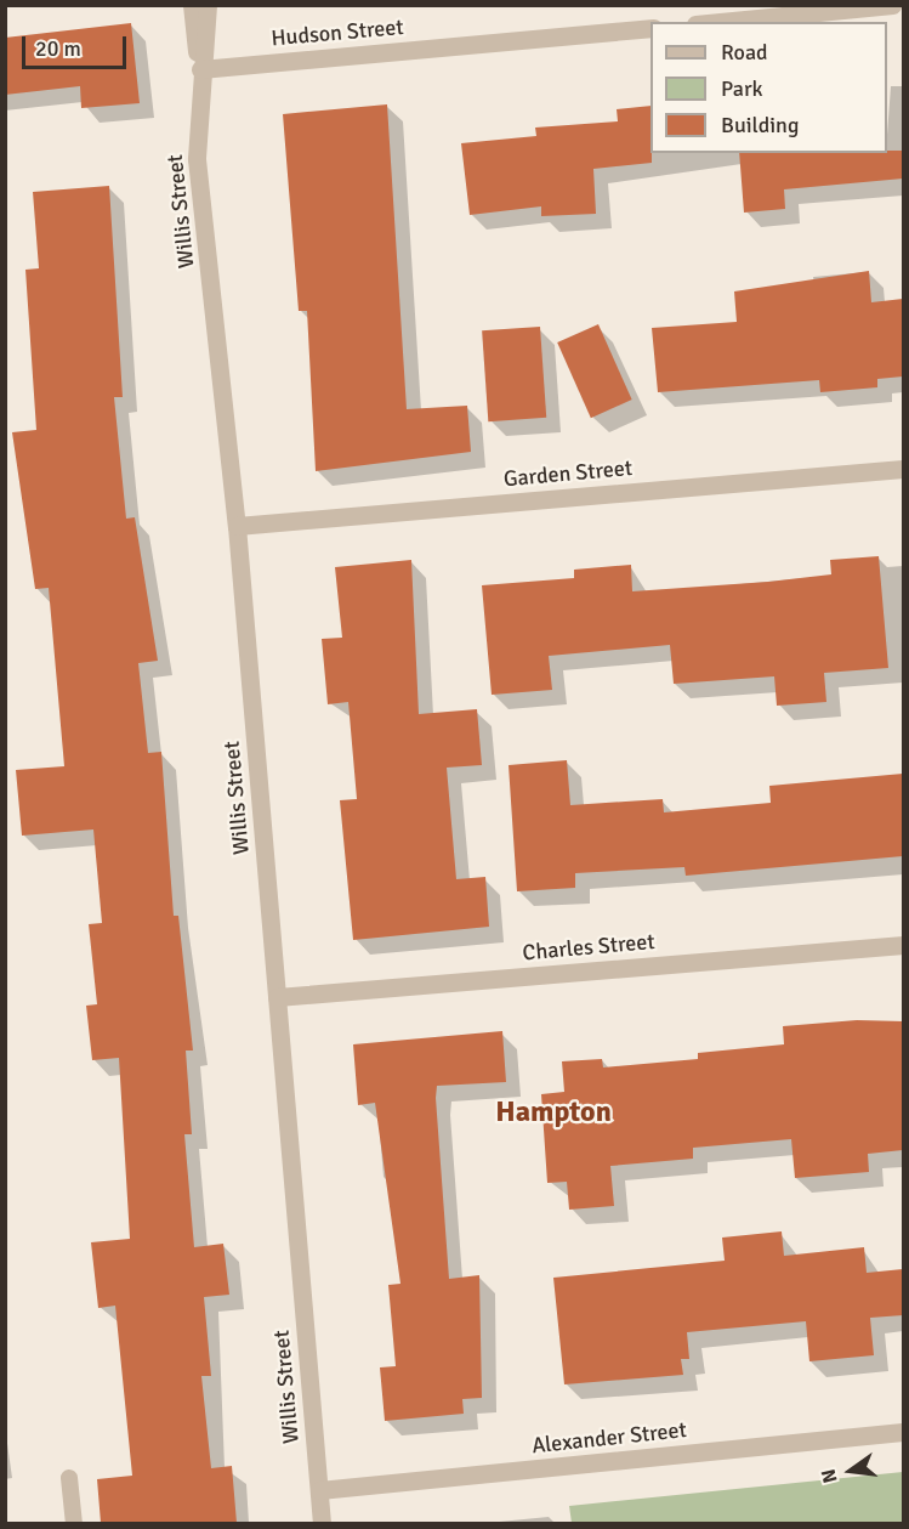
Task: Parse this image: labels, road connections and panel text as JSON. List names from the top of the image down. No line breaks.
{"streets":{"street":["Hudson Street","Willis Street","Garden Street","Charles Street","Alexander Street"]},"crossings":[["Hudson Street","Willis Street"],["Willis Street","Garden Street"],["Willis Street","Charles Street"],["Willis Street","Alexander Street"]],"districts":["Hampton"],"legend":["Road","Park","Building"],"scale_bar":"20 m","north":"left"}
